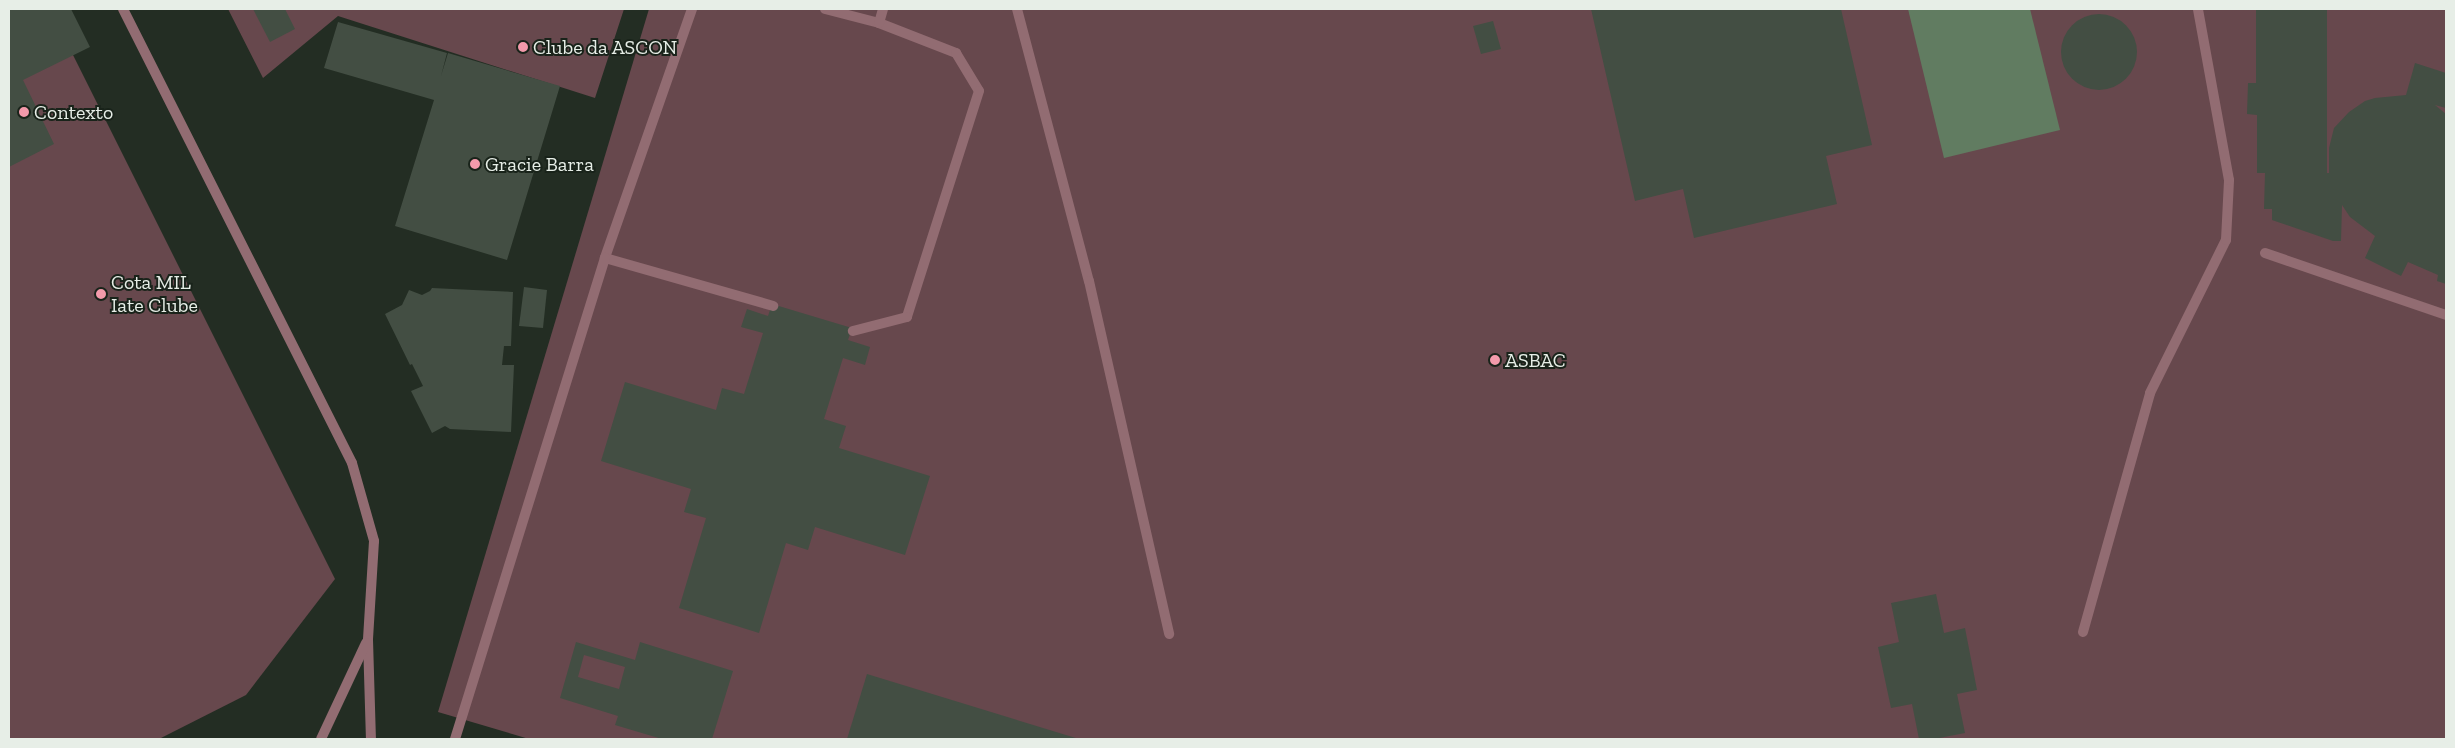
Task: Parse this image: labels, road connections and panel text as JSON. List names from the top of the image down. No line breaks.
{"places":["Clube da ASCON","Contexto","Gracie Barra","Cota MIL Iate Clube","ASBAC"]}
